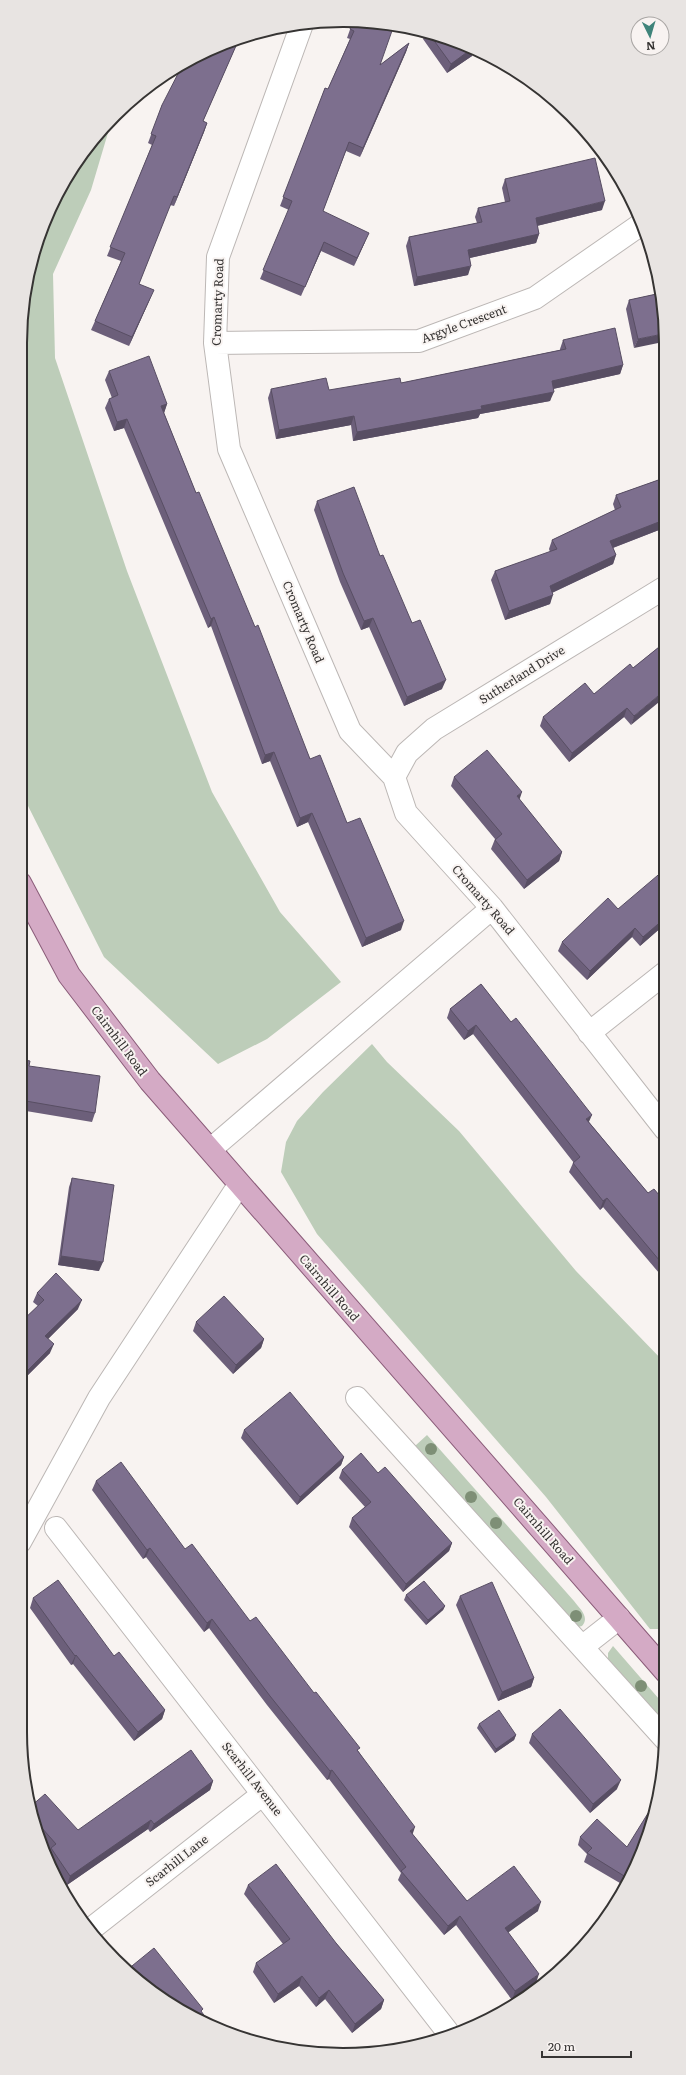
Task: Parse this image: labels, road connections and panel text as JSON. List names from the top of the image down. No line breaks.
{"streets":{"main road":["Cairnhill Road"],"street":["Cromarty Road","Argyle Crescent","Sutherland Drive","Scarhill Avenue","Scarhill Lane"]},"crossings":[["Cromarty Road","Argyle Crescent"],["Cromarty Road","Sutherland Drive"],["Scarhill Avenue","Scarhill Lane"]],"scale_bar":"20 m","north":"bottom"}
